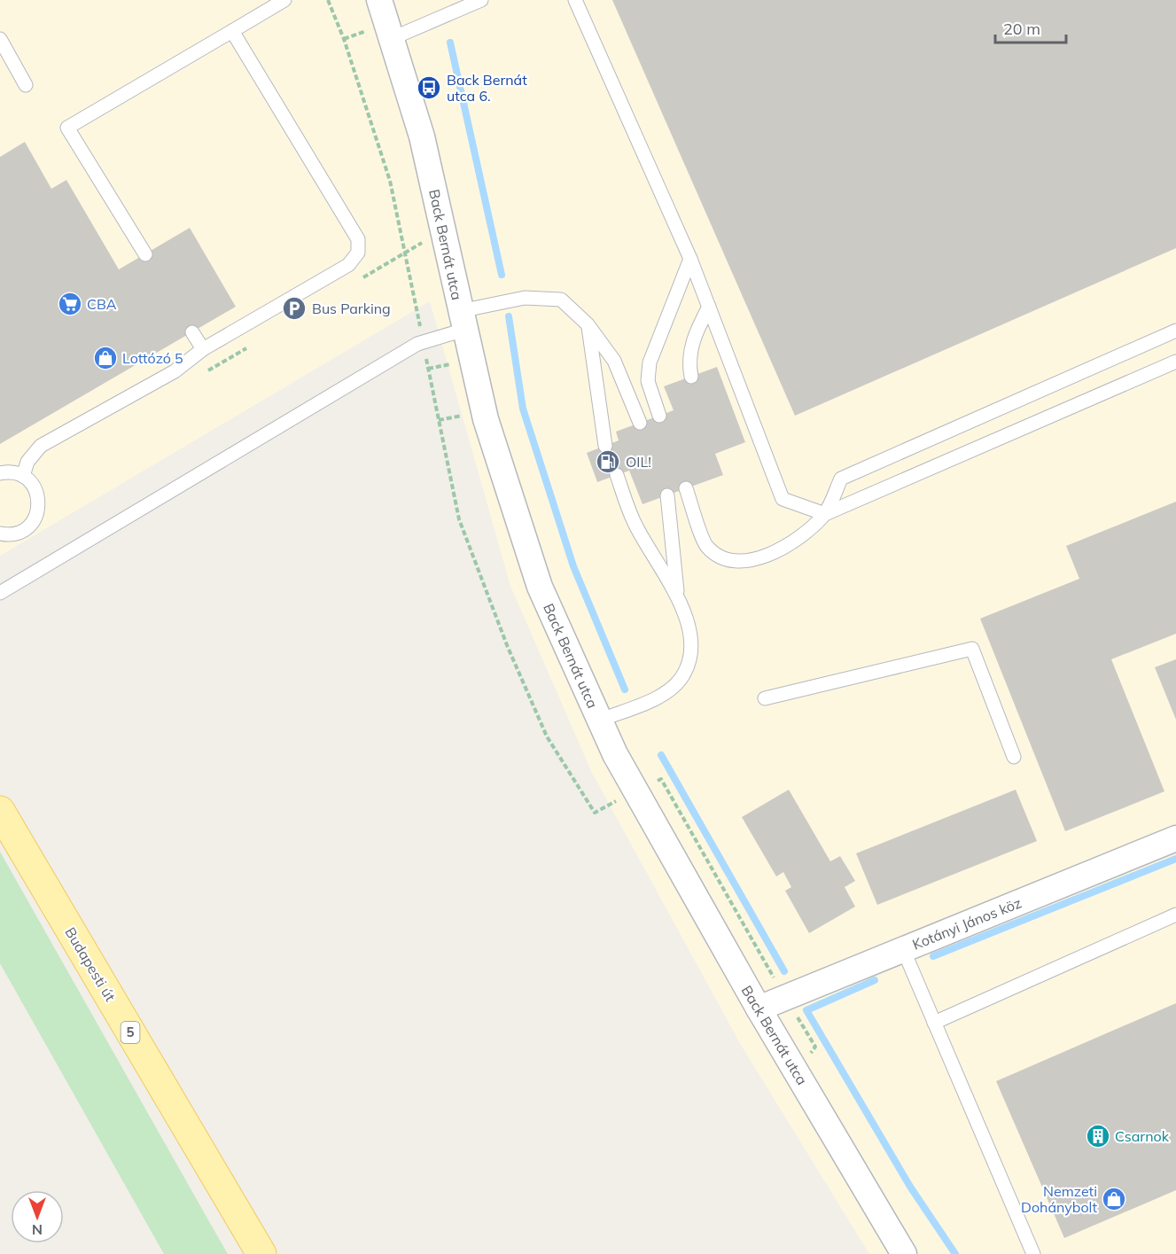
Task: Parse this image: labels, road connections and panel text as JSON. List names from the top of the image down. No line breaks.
{"streets":{"main road":["Budapesti út","5"],"street":["Back Bernát utca","Kotányi János köz"]},"crossings":[["Back Bernát utca","Kotányi János köz"]],"places":{"bus stop":["Back Bernát utca 6."],"supermarket":["CBA"],"parking":["Bus Parking"],"shop":["Lottózó 5","Nemzeti Dohánybolt"],"fuel station":["OIL!"],"building":["Csarnok"]},"scale_bar":"20 m","north":"bottom"}
